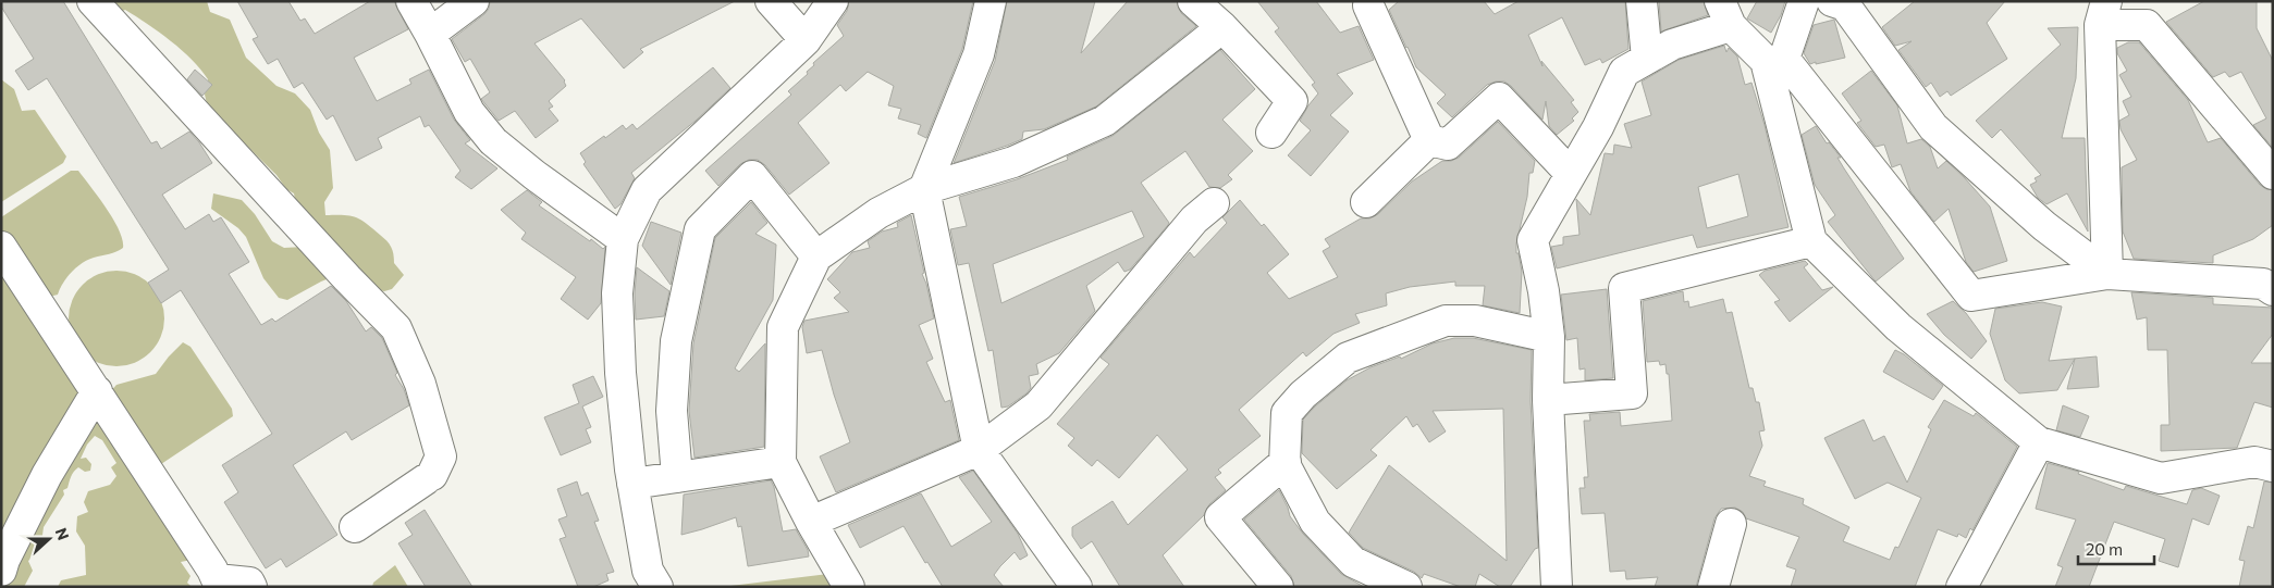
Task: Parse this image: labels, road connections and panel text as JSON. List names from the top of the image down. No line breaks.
{"scale_bar":"20 m","north":"right"}
